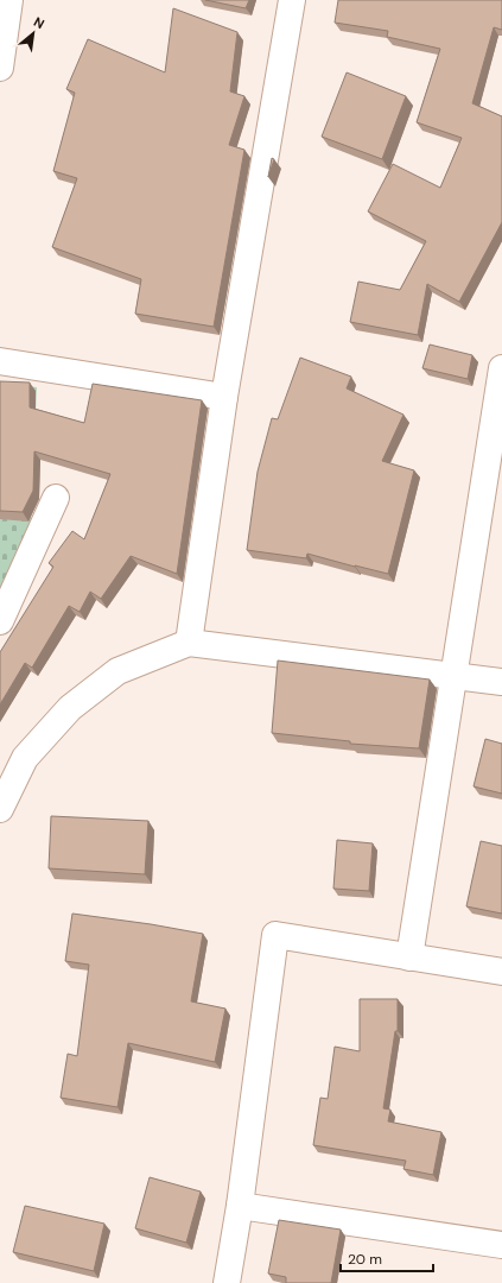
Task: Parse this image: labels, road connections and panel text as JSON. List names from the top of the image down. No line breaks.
{"scale_bar":"20 m","north":"top right"}
